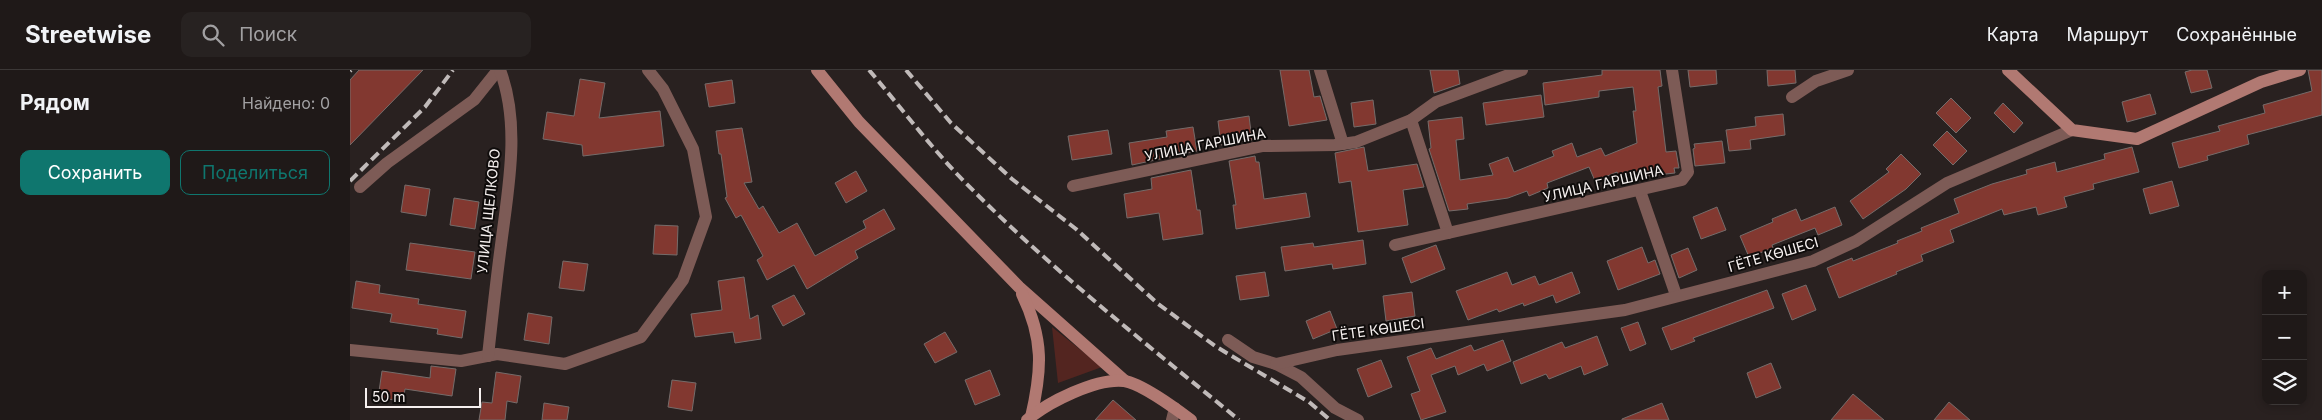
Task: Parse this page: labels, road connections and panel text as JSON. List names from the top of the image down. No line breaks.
{"streets":{"street":["УЛИЦА ГАРШИНА","УЛИЦА ЩЕЛКОВО","ГЁТЕ КӨШЕСІ"]},"scale_bar":"50 m","page":{"header":"Streetwise","search":"Поиск","nav":["Карта","Маршрут","Сохранённые"],"heading":["Рядом","Найдено: 0"],"buttons":["Сохранить","Поделиться"],"map_buttons":["+","−"],"scale":"50 m"}}
